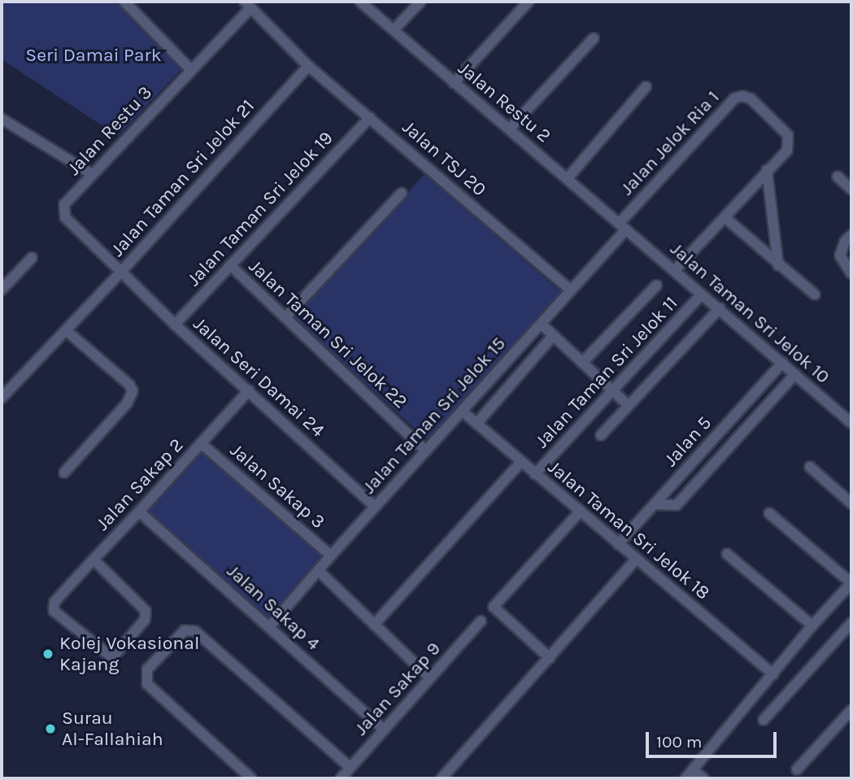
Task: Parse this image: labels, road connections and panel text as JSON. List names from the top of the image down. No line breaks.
{"streets":{"street":["Jalan Restu 2","Jalan Restu 3","Jalan Jelok Ria 1","Jalan TSJ 20","Jalan Taman Sri Jelok 21","Jalan Taman Sri Jelok 19","Jalan Taman Sri Jelok 10","Jalan Taman Sri Jelok 22","Jalan Taman Sri Jelok 11","Jalan Seri Damai 24","Jalan Taman Sri Jelok 15","Jalan 5","Jalan Sakap 2","Jalan Sakap 3","Jalan Taman Sri Jelok 18","Jalan Sakap 4","Jalan Sakap 9"]},"crossings":[["Jalan Restu 2","Jalan Jelok Ria 1"],["Jalan Restu 2","Jalan Taman Sri Jelok 10"],["Jalan Restu 2","Jalan Taman Sri Jelok 15"],["Jalan Restu 3","Jalan TSJ 20"],["Jalan Restu 3","Jalan Taman Sri Jelok 21"],["Jalan Jelok Ria 1","Jalan Taman Sri Jelok 10"],["Jalan Jelok Ria 1","Jalan Taman Sri Jelok 15"],["Jalan TSJ 20","Jalan Taman Sri Jelok 21"],["Jalan TSJ 20","Jalan Taman Sri Jelok 19"],["Jalan TSJ 20","Jalan Taman Sri Jelok 15"],["Jalan Taman Sri Jelok 21","Jalan Seri Damai 24"],["Jalan Taman Sri Jelok 19","Jalan Taman Sri Jelok 22"],["Jalan Taman Sri Jelok 19","Jalan Seri Damai 24"],["Jalan Taman Sri Jelok 10","Jalan Taman Sri Jelok 11"],["Jalan Taman Sri Jelok 10","Jalan Taman Sri Jelok 15"],["Jalan Taman Sri Jelok 10","Jalan 5"],["Jalan Taman Sri Jelok 22","Jalan Taman Sri Jelok 15"],["Jalan Taman Sri Jelok 11","Jalan Taman Sri Jelok 18"],["Jalan Seri Damai 24","Jalan Taman Sri Jelok 15"],["Jalan Seri Damai 24","Jalan Sakap 2"],["Jalan Taman Sri Jelok 15","Jalan Sakap 3"],["Jalan Taman Sri Jelok 15","Jalan Taman Sri Jelok 18"],["Jalan Taman Sri Jelok 15","Jalan Sakap 4"],["Jalan 5","Jalan Taman Sri Jelok 18"],["Jalan Sakap 2","Jalan Sakap 3"],["Jalan Sakap 2","Jalan Sakap 4"],["Jalan Sakap 4","Jalan Sakap 9"]],"parks":["Seri Damai Park"],"places":["Kolej Vokasional Kajang","Surau Al-Fallahiah"],"scale_bar":"100 m"}
